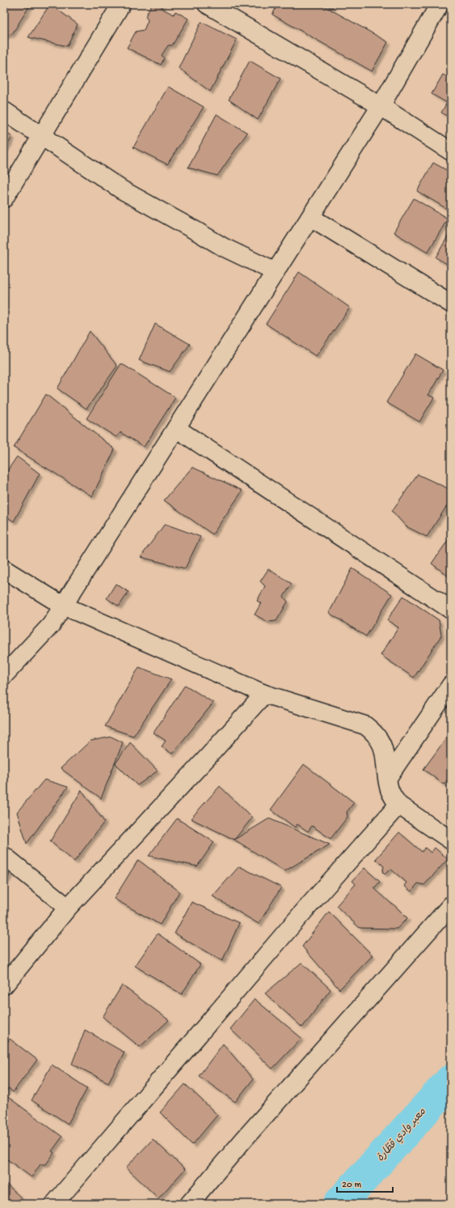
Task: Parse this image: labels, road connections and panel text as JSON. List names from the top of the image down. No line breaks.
{"water":["معبر وادي قطّارة"],"scale_bar":"20 m"}
